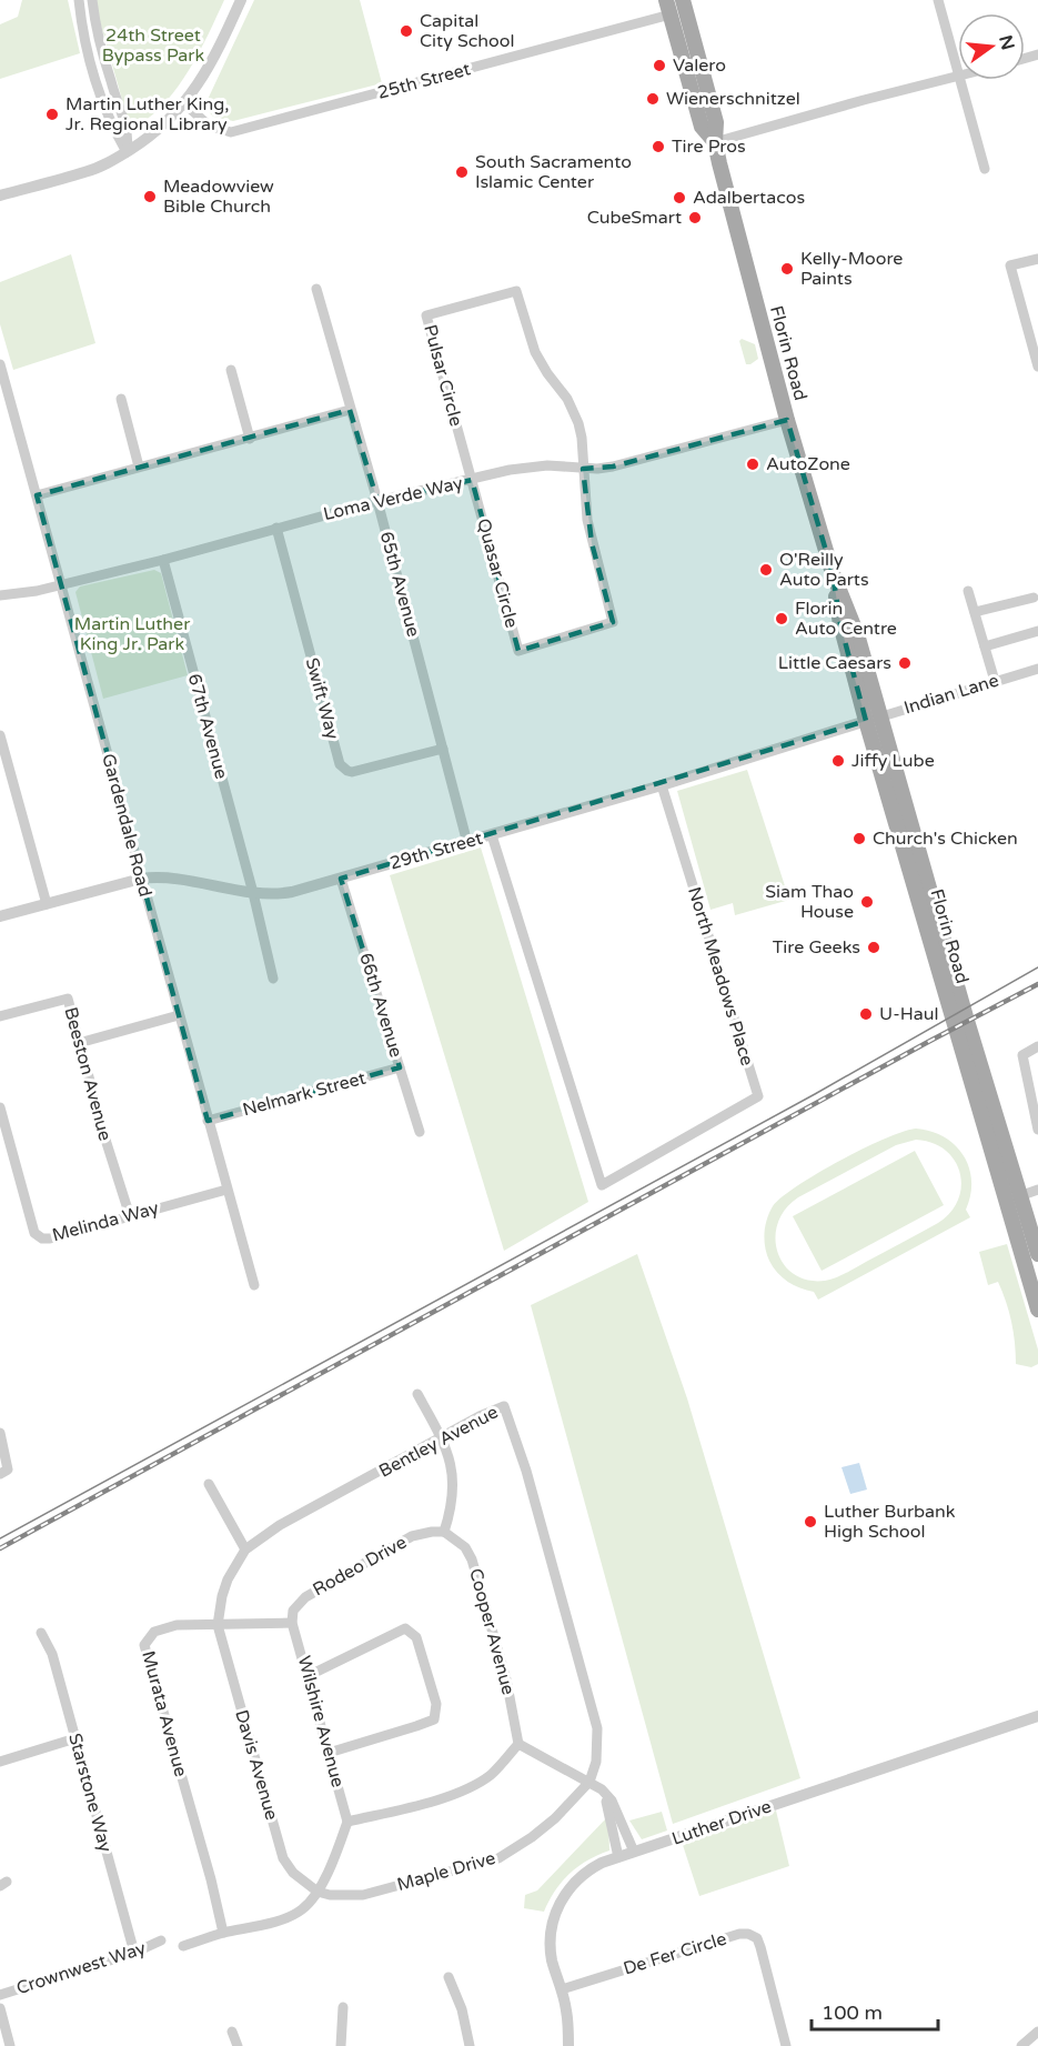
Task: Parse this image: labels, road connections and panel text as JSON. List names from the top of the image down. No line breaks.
{"streets":{"main road":["Florin Road"],"street":["25th Street","Pulsar Circle","Loma Verde Way","Quasar Circle","65th Avenue","Indian Lane","Swift Way","67th Avenue","Gardendale Road","29th Street","North Meadows Place","66th Avenue","Beeston Avenue","Nelmark Street","Melinda Way","Bentley Avenue","Rodeo Drive","Cooper Avenue","Murata Avenue","Wilshire Avenue","Davis Avenue","Starstone Way","Luther Drive","Maple Drive","De Fer Circle","Crownwest Way"]},"crossings":[["25th Street","Florin Road"],["Florin Road","Loma Verde Way"],["Florin Road","Indian Lane"],["Florin Road","29th Street"],["Pulsar Circle","Loma Verde Way"],["Pulsar Circle","Quasar Circle"],["Loma Verde Way","Quasar Circle"],["Loma Verde Way","65th Avenue"],["Loma Verde Way","Swift Way"],["Loma Verde Way","67th Avenue"],["Loma Verde Way","Gardendale Road"],["65th Avenue","Swift Way"],["65th Avenue","29th Street"],["Indian Lane","29th Street"],["67th Avenue","29th Street"],["Gardendale Road","29th Street"],["Gardendale Road","Nelmark Street"],["Gardendale Road","Melinda Way"],["29th Street","North Meadows Place"],["29th Street","66th Avenue"],["66th Avenue","Nelmark Street"],["Beeston Avenue","Melinda Way"],["Bentley Avenue","Murata Avenue"],["Bentley Avenue","Davis Avenue"],["Bentley Avenue","Maple Drive"],["Rodeo Drive","Cooper Avenue"],["Rodeo Drive","Murata Avenue"],["Rodeo Drive","Wilshire Avenue"],["Murata Avenue","Wilshire Avenue"],["Murata Avenue","Davis Avenue"],["Davis Avenue","Maple Drive"],["Starstone Way","Crownwest Way"],["Luther Drive","De Fer Circle"]],"parks":["24th Street Bypass Park","Martin Luther King Jr. Park"],"places":["Capital City School","Valero","Wienerschnitzel","Martin Luther King, Jr. Regional Library","Tire Pros","South Sacramento Islamic Center","Meadowview Bible Church","Adalbertacos","CubeSmart","Kelly-Moore Paints","AutoZone","O'Reilly Auto Parts","Florin Auto Centre","Little Caesars","Jiffy Lube","Church's Chicken","Siam Thao House","Tire Geeks","U-Haul","Luther Burbank High School"],"scale_bar":"100 m","north":"right"}
